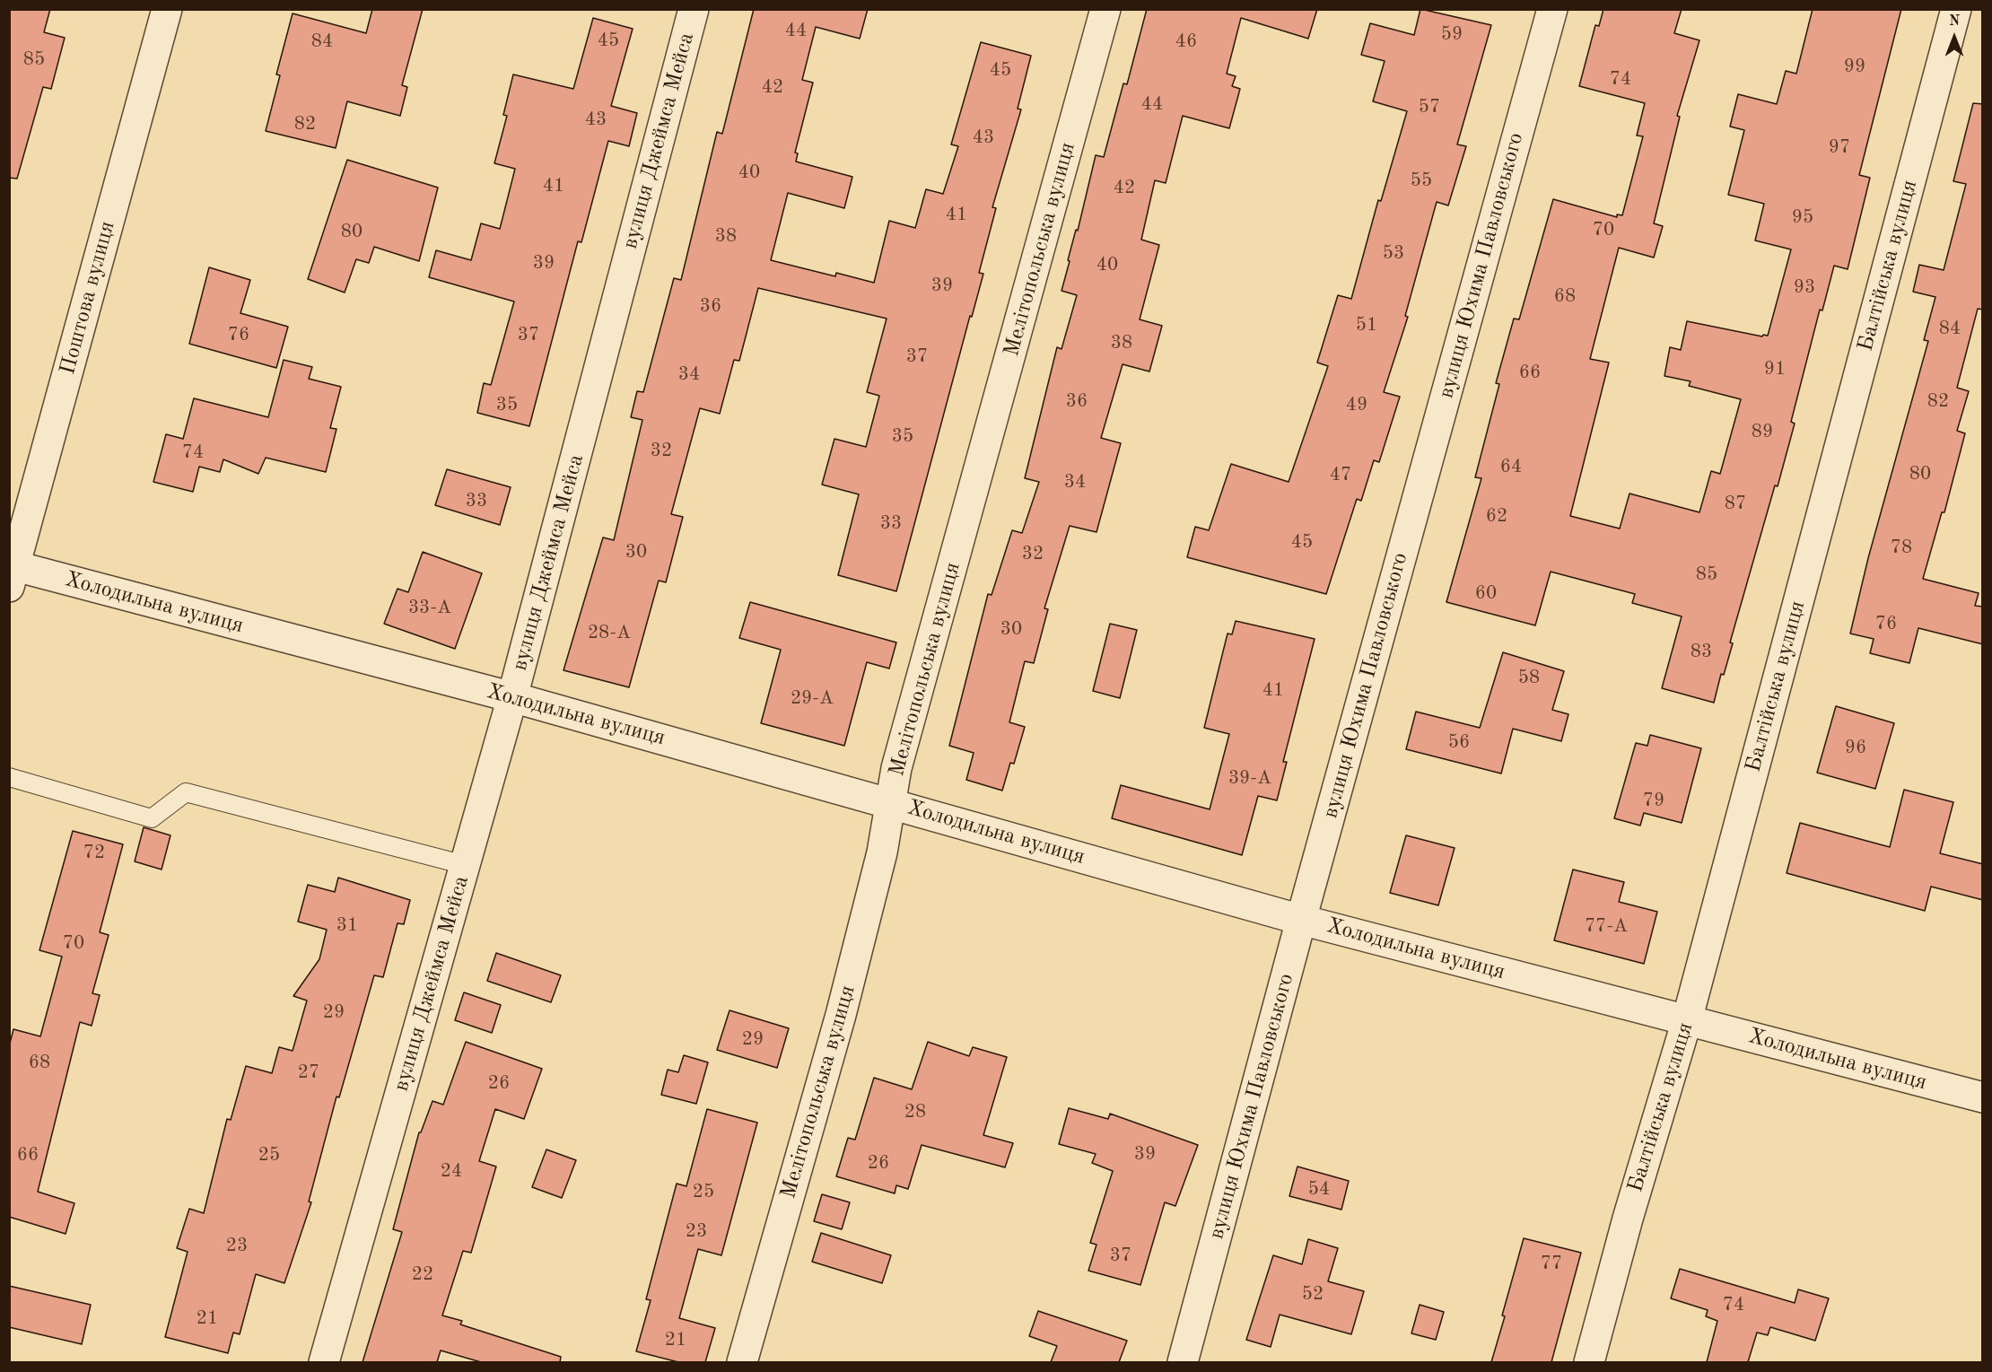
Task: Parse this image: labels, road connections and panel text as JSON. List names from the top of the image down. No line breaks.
{"streets":{"street":["вулиця Джеймса Мейса","Мелітопольська вулиця","вулиця Юхима Павловського","Балтійська вулиця","Поштова вулиця","Холодильна вулиця"]},"crossings":[["вулиця Джеймса Мейса","Холодильна вулиця"],["Мелітопольська вулиця","Холодильна вулиця"],["вулиця Юхима Павловського","Холодильна вулиця"],["Балтійська вулиця","Холодильна вулиця"],["Поштова вулиця","Холодильна вулиця"]],"house_numbers":["44","59","45","84","46","85","99","45","74","42","44","57","43","82","43","97","40","55","41","42","41","95","70","80","38","53","39","40","39","93","68","36","51","84","76","37","38","37","91","66","34","36","82","35","49","89","35","32","74","64","80","47","34","33","87","62","33","45","78","30","32","85","60","33-А","76","30","28-А","83","58","41","29-А","56","96","39-А","79","72","31","77-А","70","29","29","68","27","26","28","39","66","25","26","24","54","25","23","23","37","77","22","52","74","21","21"],"north":"top"}
